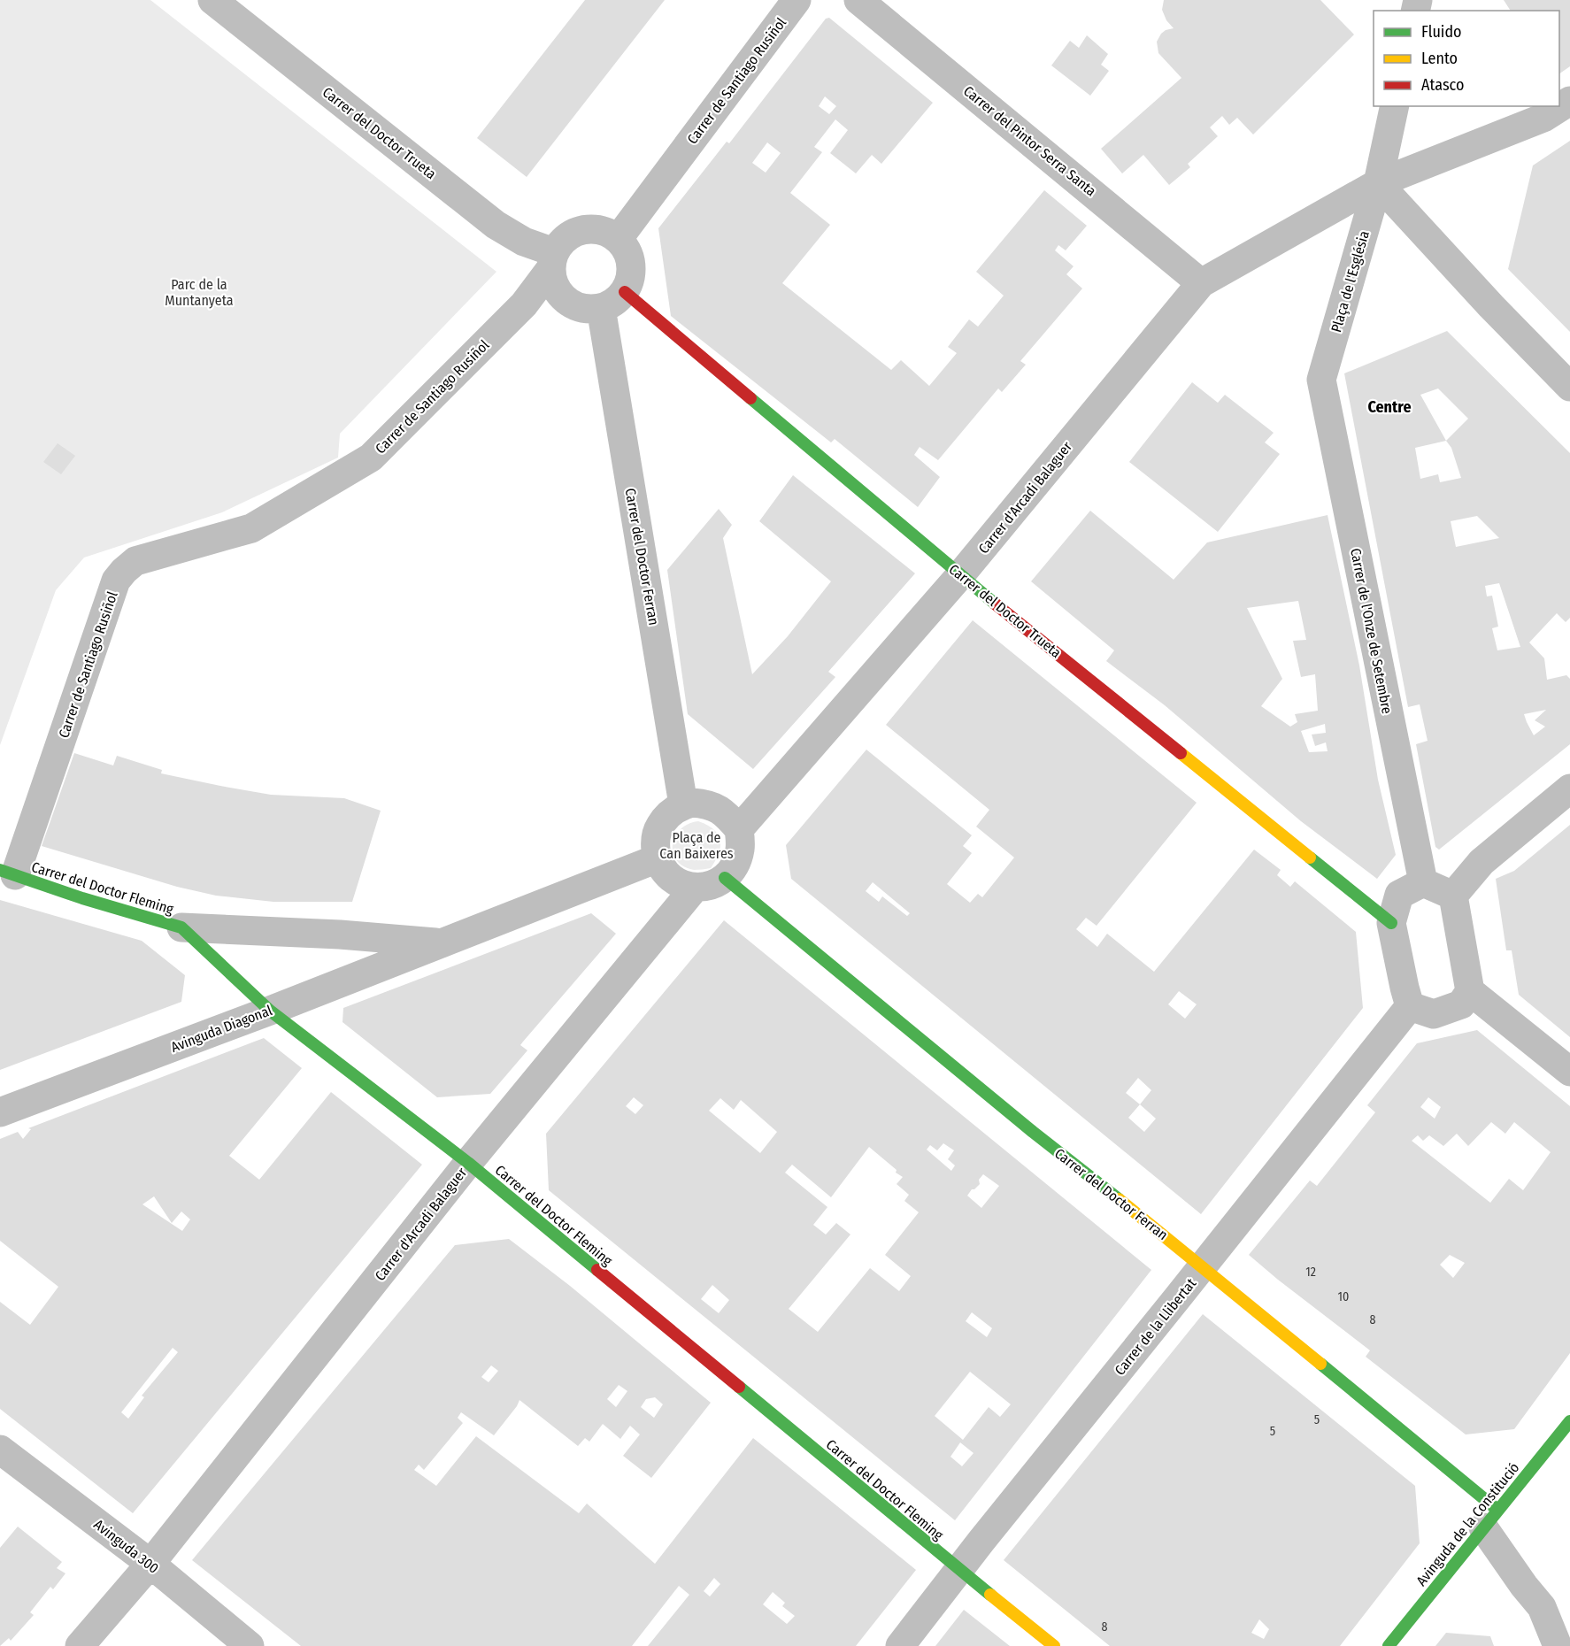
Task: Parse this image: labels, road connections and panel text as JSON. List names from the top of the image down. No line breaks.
{"streets":{"street":["Carrer de Santiago Rusiñol","Carrer del Doctor Trueta","Carrer del Pintor Serra Santa","Plaça de l'Església","Carrer d'Arcadi Balaguer","Carrer del Doctor Ferran","Carrer de l'Onze de Setembre","Carrer del Doctor Fleming","Avinguda Diagonal","Carrer de la Llibertat","Avinguda de la Constitució","Avinguda 300"]},"crossings":[["Carrer de Santiago Rusiñol","Carrer del Doctor Trueta"],["Carrer de Santiago Rusiñol","Carrer del Doctor Ferran"],["Carrer de Santiago Rusiñol","Carrer del Doctor Fleming"],["Carrer del Doctor Trueta","Carrer d'Arcadi Balaguer"],["Carrer del Doctor Trueta","Carrer del Doctor Ferran"],["Carrer del Pintor Serra Santa","Carrer d'Arcadi Balaguer"],["Plaça de l'Església","Carrer de l'Onze de Setembre"],["Carrer d'Arcadi Balaguer","Carrer del Doctor Ferran"],["Carrer d'Arcadi Balaguer","Carrer del Doctor Fleming"],["Carrer d'Arcadi Balaguer","Avinguda Diagonal"],["Carrer d'Arcadi Balaguer","Avinguda 300"],["Carrer del Doctor Ferran","Avinguda Diagonal"],["Carrer del Doctor Ferran","Carrer de la Llibertat"],["Carrer del Doctor Ferran","Avinguda de la Constitució"],["Carrer del Doctor Fleming","Avinguda Diagonal"],["Carrer del Doctor Fleming","Carrer de la Llibertat"]],"districts":["Centre"],"parks":["Parc de la Muntanyeta","Plaça de Can Baixeres"],"house_numbers":["12","10","8","5","5","8"],"legend":["Fluido","Lento","Atasco"]}
